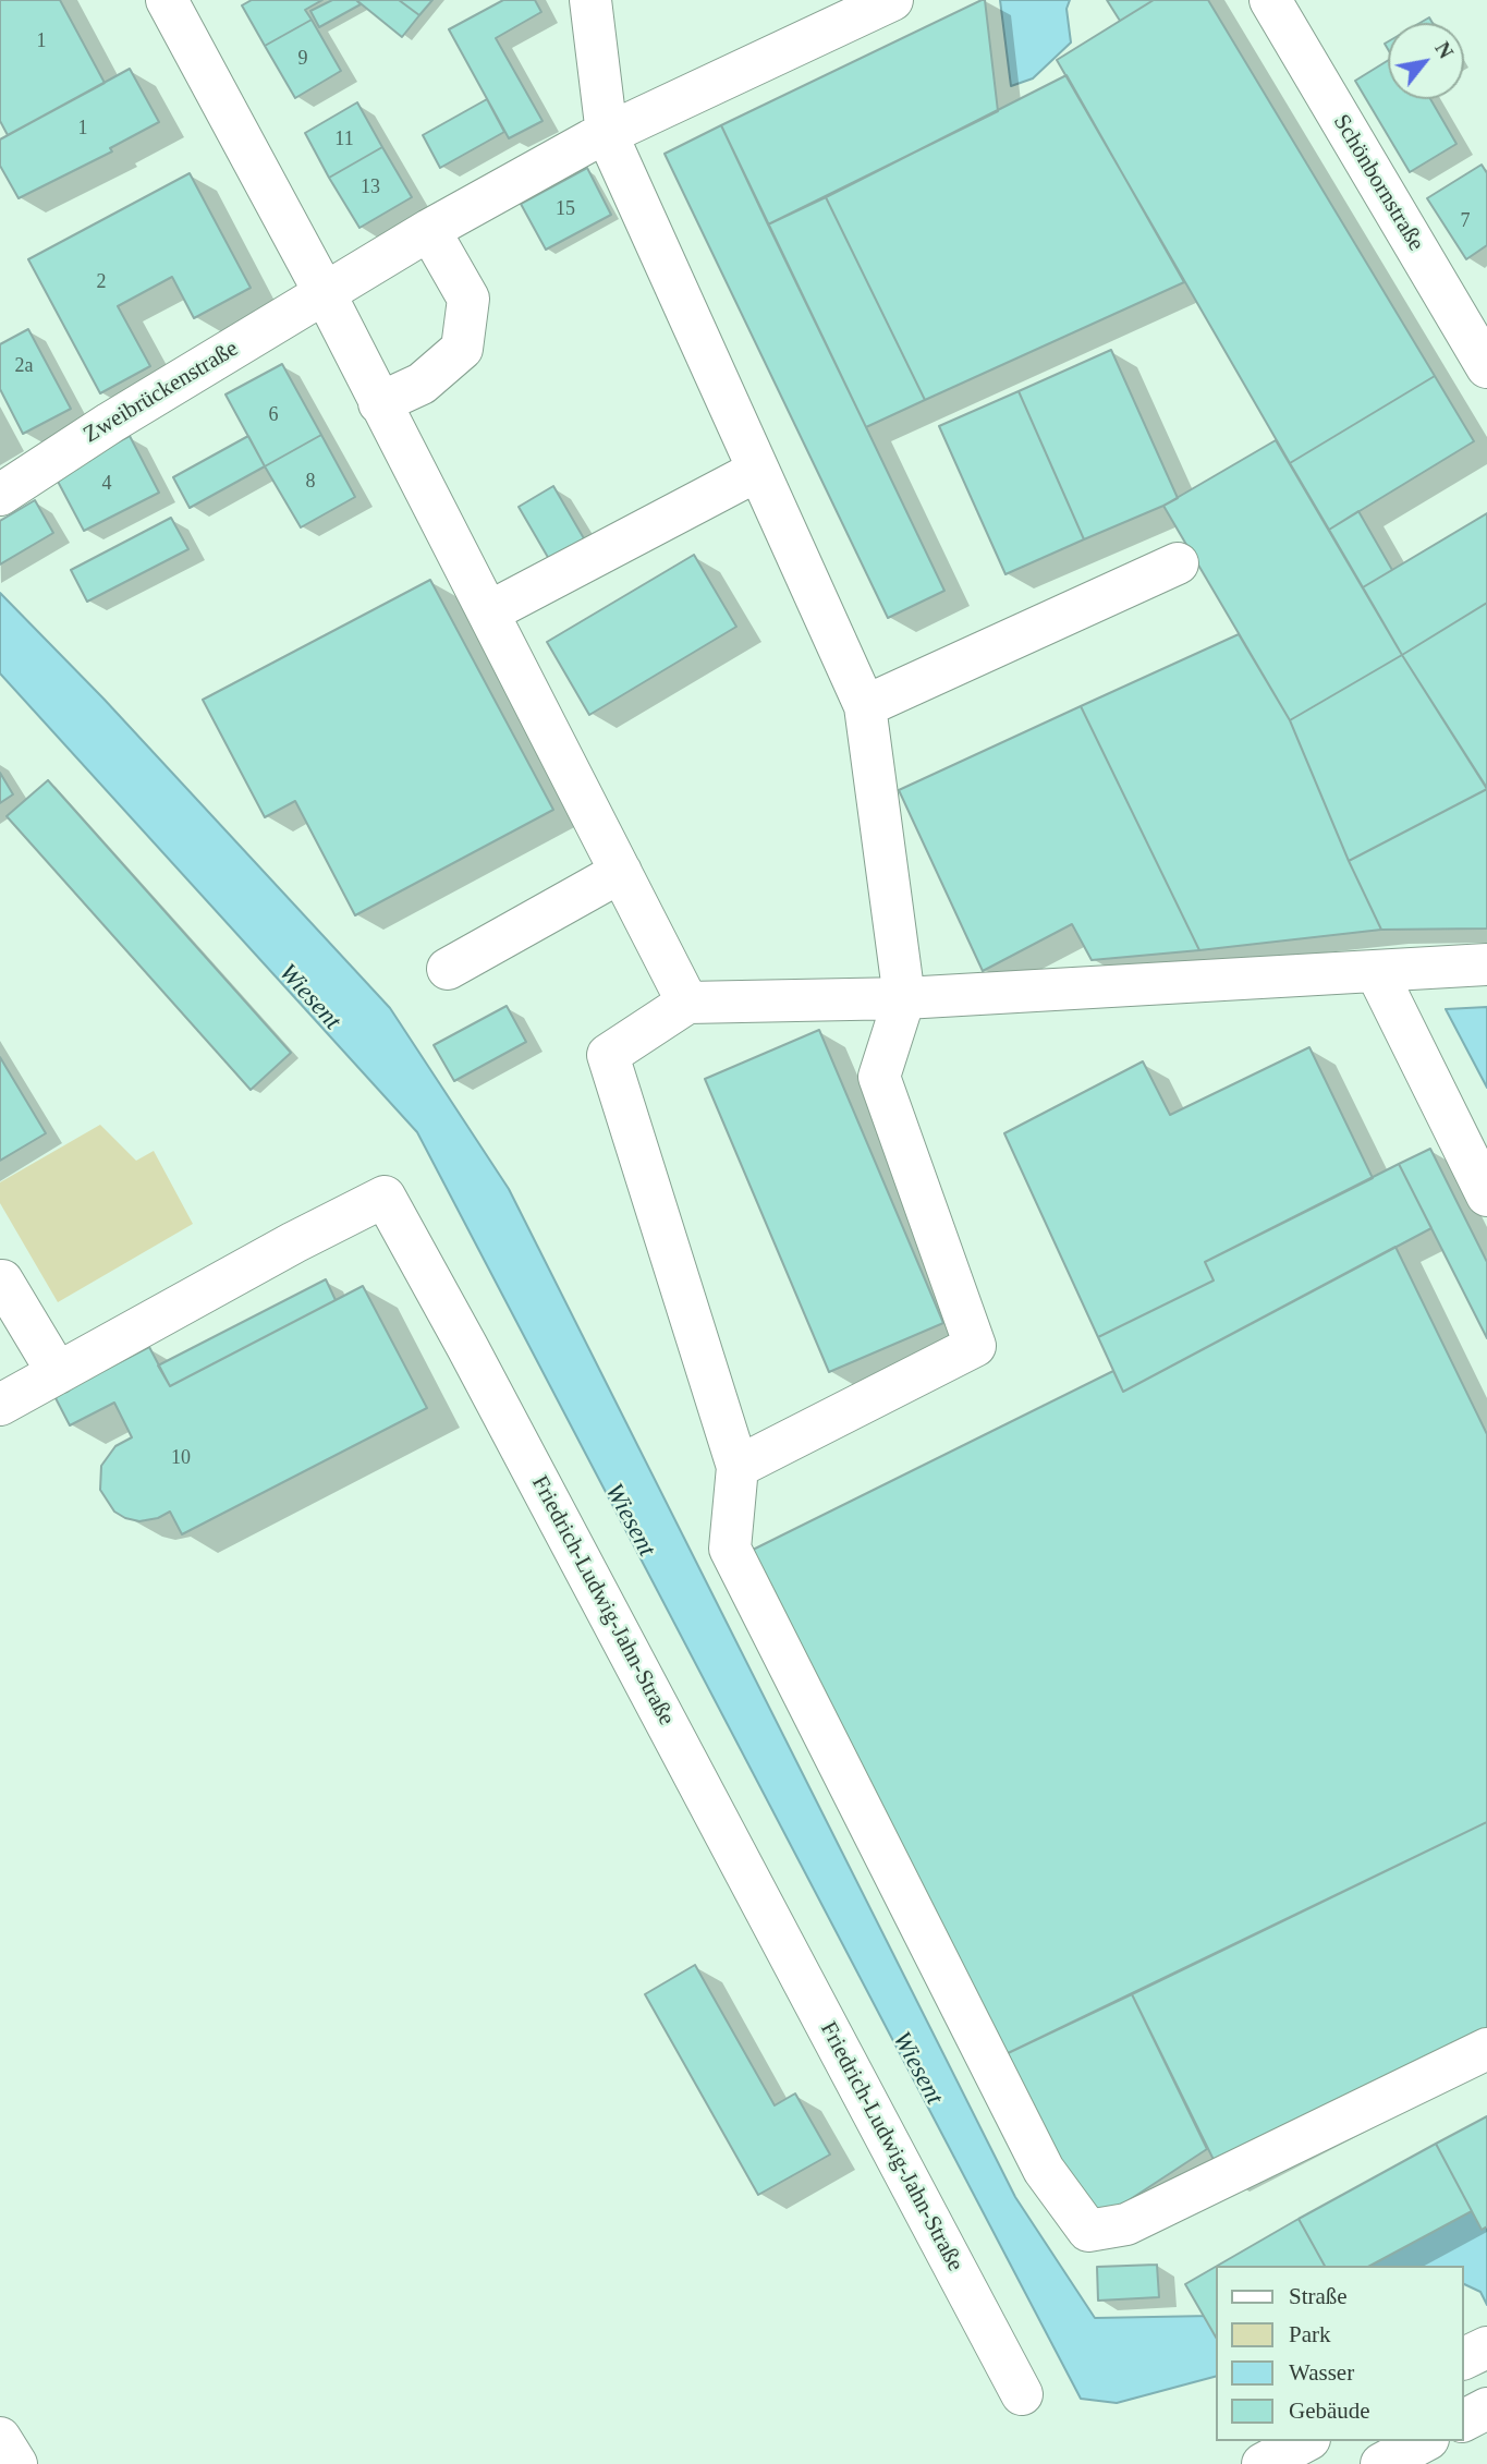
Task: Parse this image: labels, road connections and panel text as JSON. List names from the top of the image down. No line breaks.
{"streets":{"street":["Schönbornstraße","Zweibrückenstraße","Friedrich-Ludwig-Jahn-Straße"]},"water":["Wiesent"],"house_numbers":["1","9","1","11","13","15","7","2","2a","6","8","4","10"],"legend":["Straße","Park","Wasser","Gebäude"],"north":"top right"}
